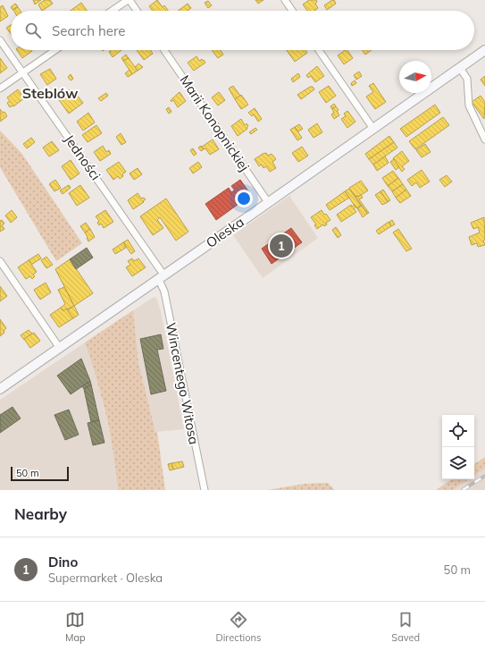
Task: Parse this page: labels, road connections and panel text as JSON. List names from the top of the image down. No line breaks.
{"streets":{"street":["Marii Konopnickiej","Jedności","Oleska","Wincentego Witosa"]},"crossings":[["Marii Konopnickiej","Oleska"],["Jedności","Oleska"],["Jedności","Wincentego Witosa"],["Oleska","Wincentego Witosa"]],"districts":["Steblów"],"scale_bar":"50 m","north":"right","page":{"search":"Search here","pins":"1","scale":"50 m","heading":"Nearby","list":[{"mark":"1","name":"Dino","note":"Supermarket · Oleska","value":"50 m"}],"nav":["Map","Directions","Saved"]}}
